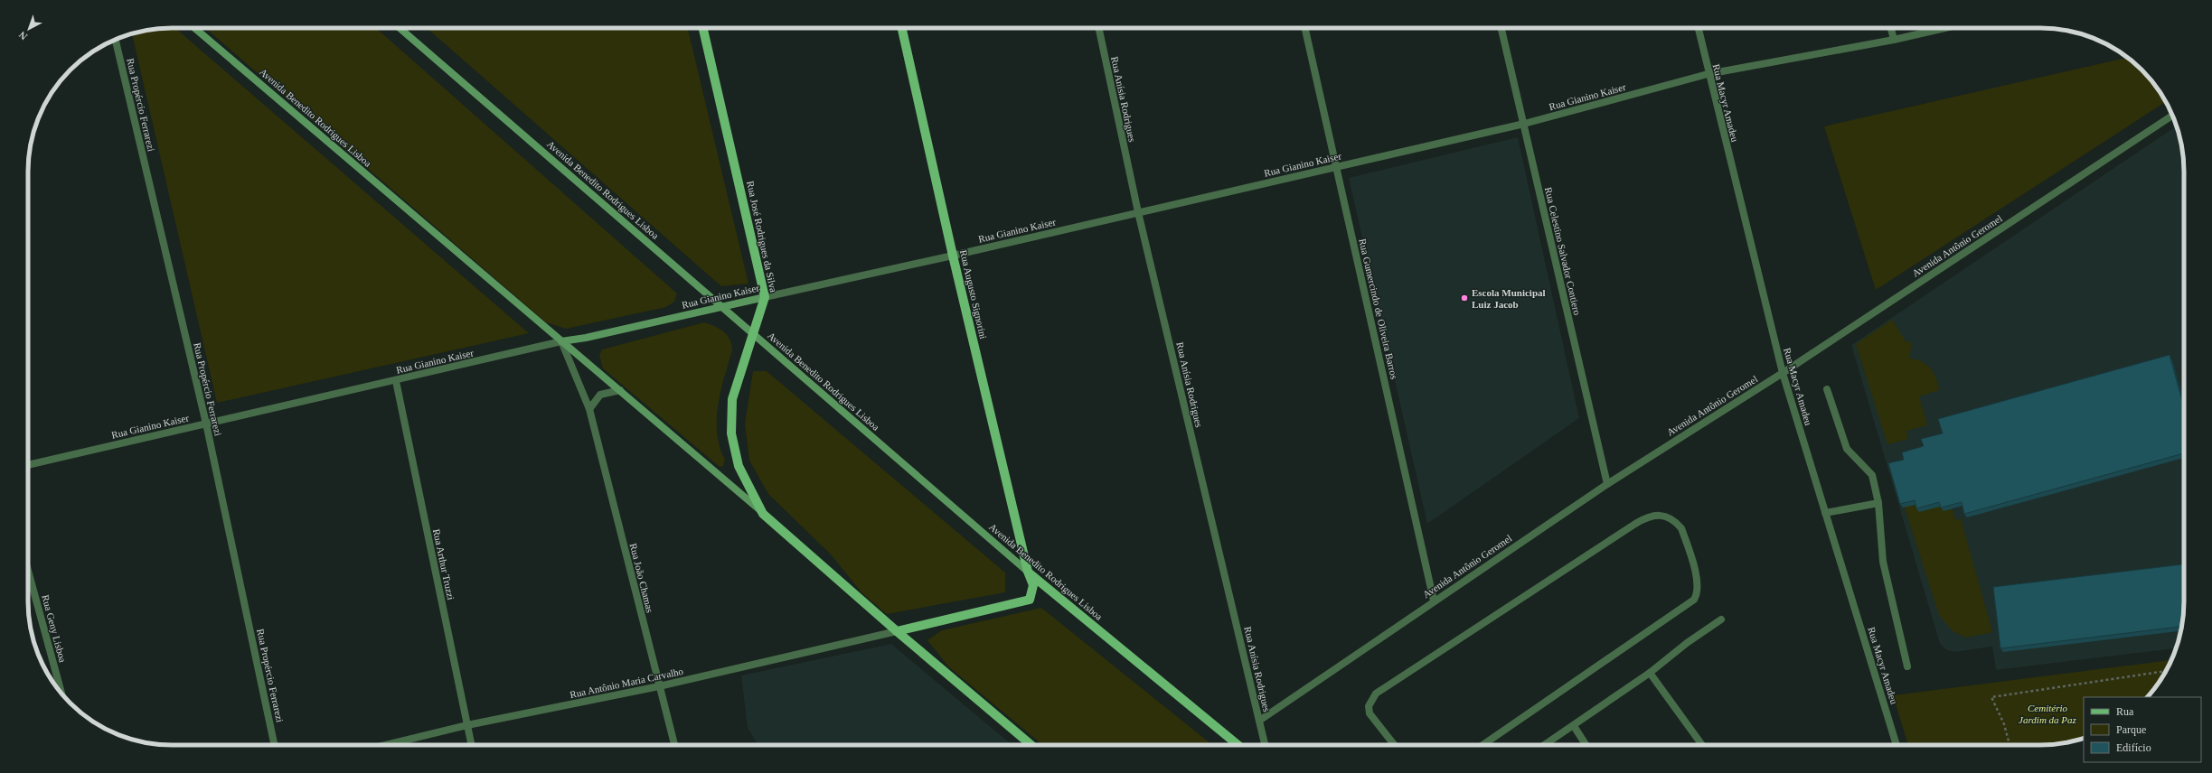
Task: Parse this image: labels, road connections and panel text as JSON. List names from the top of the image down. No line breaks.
{"streets":{"main road":["Rua Gianino Kaiser","Avenida Benedito Rodrigues Lisboa","Rua José Rodrigues da Silva","Rua Augusto Signorini"],"street":["Rua Anísia Rodrigues","Rua Macyr Amadeu","Rua Propércio Ferrarezi","Avenida Antônio Geromel","Rua Celestino Salvador Contiero","Rua Gumercindo de Oliveira Barros","Rua Arthur Truzzi","Rua João Chamas","Rua Geny Lisboa","Rua Antônio Maria Carvalho"]},"crossings":[["Rua Gianino Kaiser","Rua Anísia Rodrigues"],["Rua Gianino Kaiser","Rua Macyr Amadeu"],["Rua Gianino Kaiser","Rua Propércio Ferrarezi"],["Rua Gianino Kaiser","Avenida Benedito Rodrigues Lisboa"],["Rua Gianino Kaiser","Rua José Rodrigues da Silva"],["Rua Gianino Kaiser","Rua Celestino Salvador Contiero"],["Rua Gianino Kaiser","Rua Augusto Signorini"],["Rua Gianino Kaiser","Rua Gumercindo de Oliveira Barros"],["Rua Gianino Kaiser","Rua Arthur Truzzi"],["Rua Gianino Kaiser","Rua João Chamas"],["Rua Anísia Rodrigues","Avenida Antônio Geromel"],["Rua Macyr Amadeu","Avenida Antônio Geromel"],["Avenida Benedito Rodrigues Lisboa","Rua José Rodrigues da Silva"],["Avenida Benedito Rodrigues Lisboa","Rua Augusto Signorini"],["Avenida Benedito Rodrigues Lisboa","Rua João Chamas"],["Avenida Benedito Rodrigues Lisboa","Rua Antônio Maria Carvalho"],["Avenida Antônio Geromel","Rua Celestino Salvador Contiero"],["Avenida Antônio Geromel","Rua Gumercindo de Oliveira Barros"],["Rua Augusto Signorini","Rua Antônio Maria Carvalho"],["Rua Arthur Truzzi","Rua Antônio Maria Carvalho"],["Rua João Chamas","Rua Antônio Maria Carvalho"]],"parks":["Cemitério Jardim da Paz"],"places":["Escola Municipal Luiz Jacob"],"legend":["Rua","Parque","Edifício"],"north":"bottom left"}
